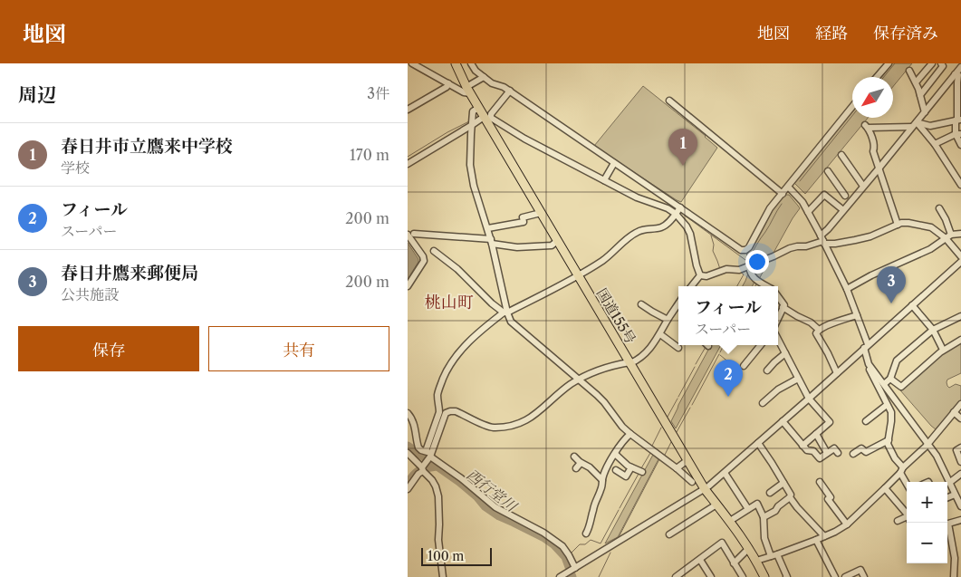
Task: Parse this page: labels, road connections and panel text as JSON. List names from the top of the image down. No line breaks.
{"streets":{"highway":["国道155号"]},"districts":["桃山町"],"water":["西行堂川"],"scale_bar":"100 m","north":"bottom left","page":{"header":"地図","nav":["地図","経路","保存済み"],"heading":["周辺","3件"],"list":[{"mark":"1","name":"春日井市立鷹来中学校","note":"学校","value":"170 m"},{"mark":"2","name":"フィール","note":"スーパー","value":"200 m"},{"mark":"3","name":"春日井鷹来郵便局","note":"公共施設","value":"200 m"}],"pins":["1","3","2"],"popup":["フィール","スーパー"],"buttons":["保存","共有"],"map_buttons":["+","−"],"scale":"100 m"}}
